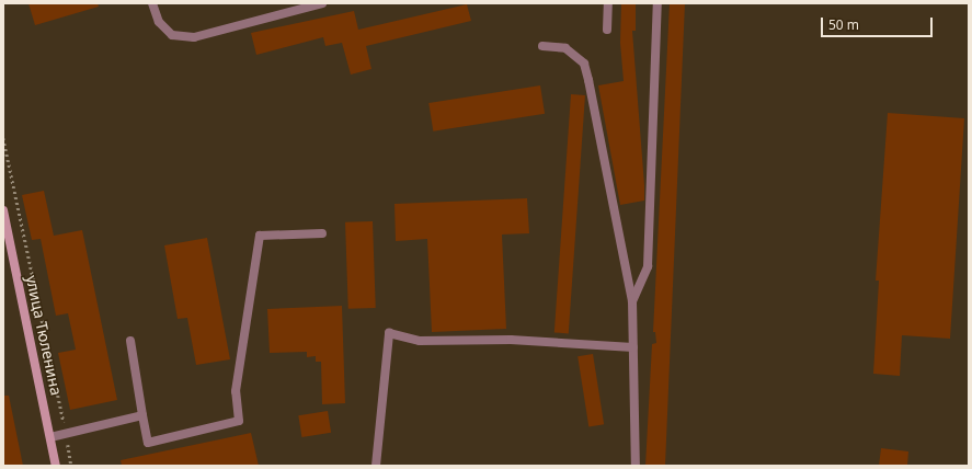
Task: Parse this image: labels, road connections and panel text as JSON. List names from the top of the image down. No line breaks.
{"streets":{"main road":["улица Тюленина"]},"scale_bar":"50 m"}
